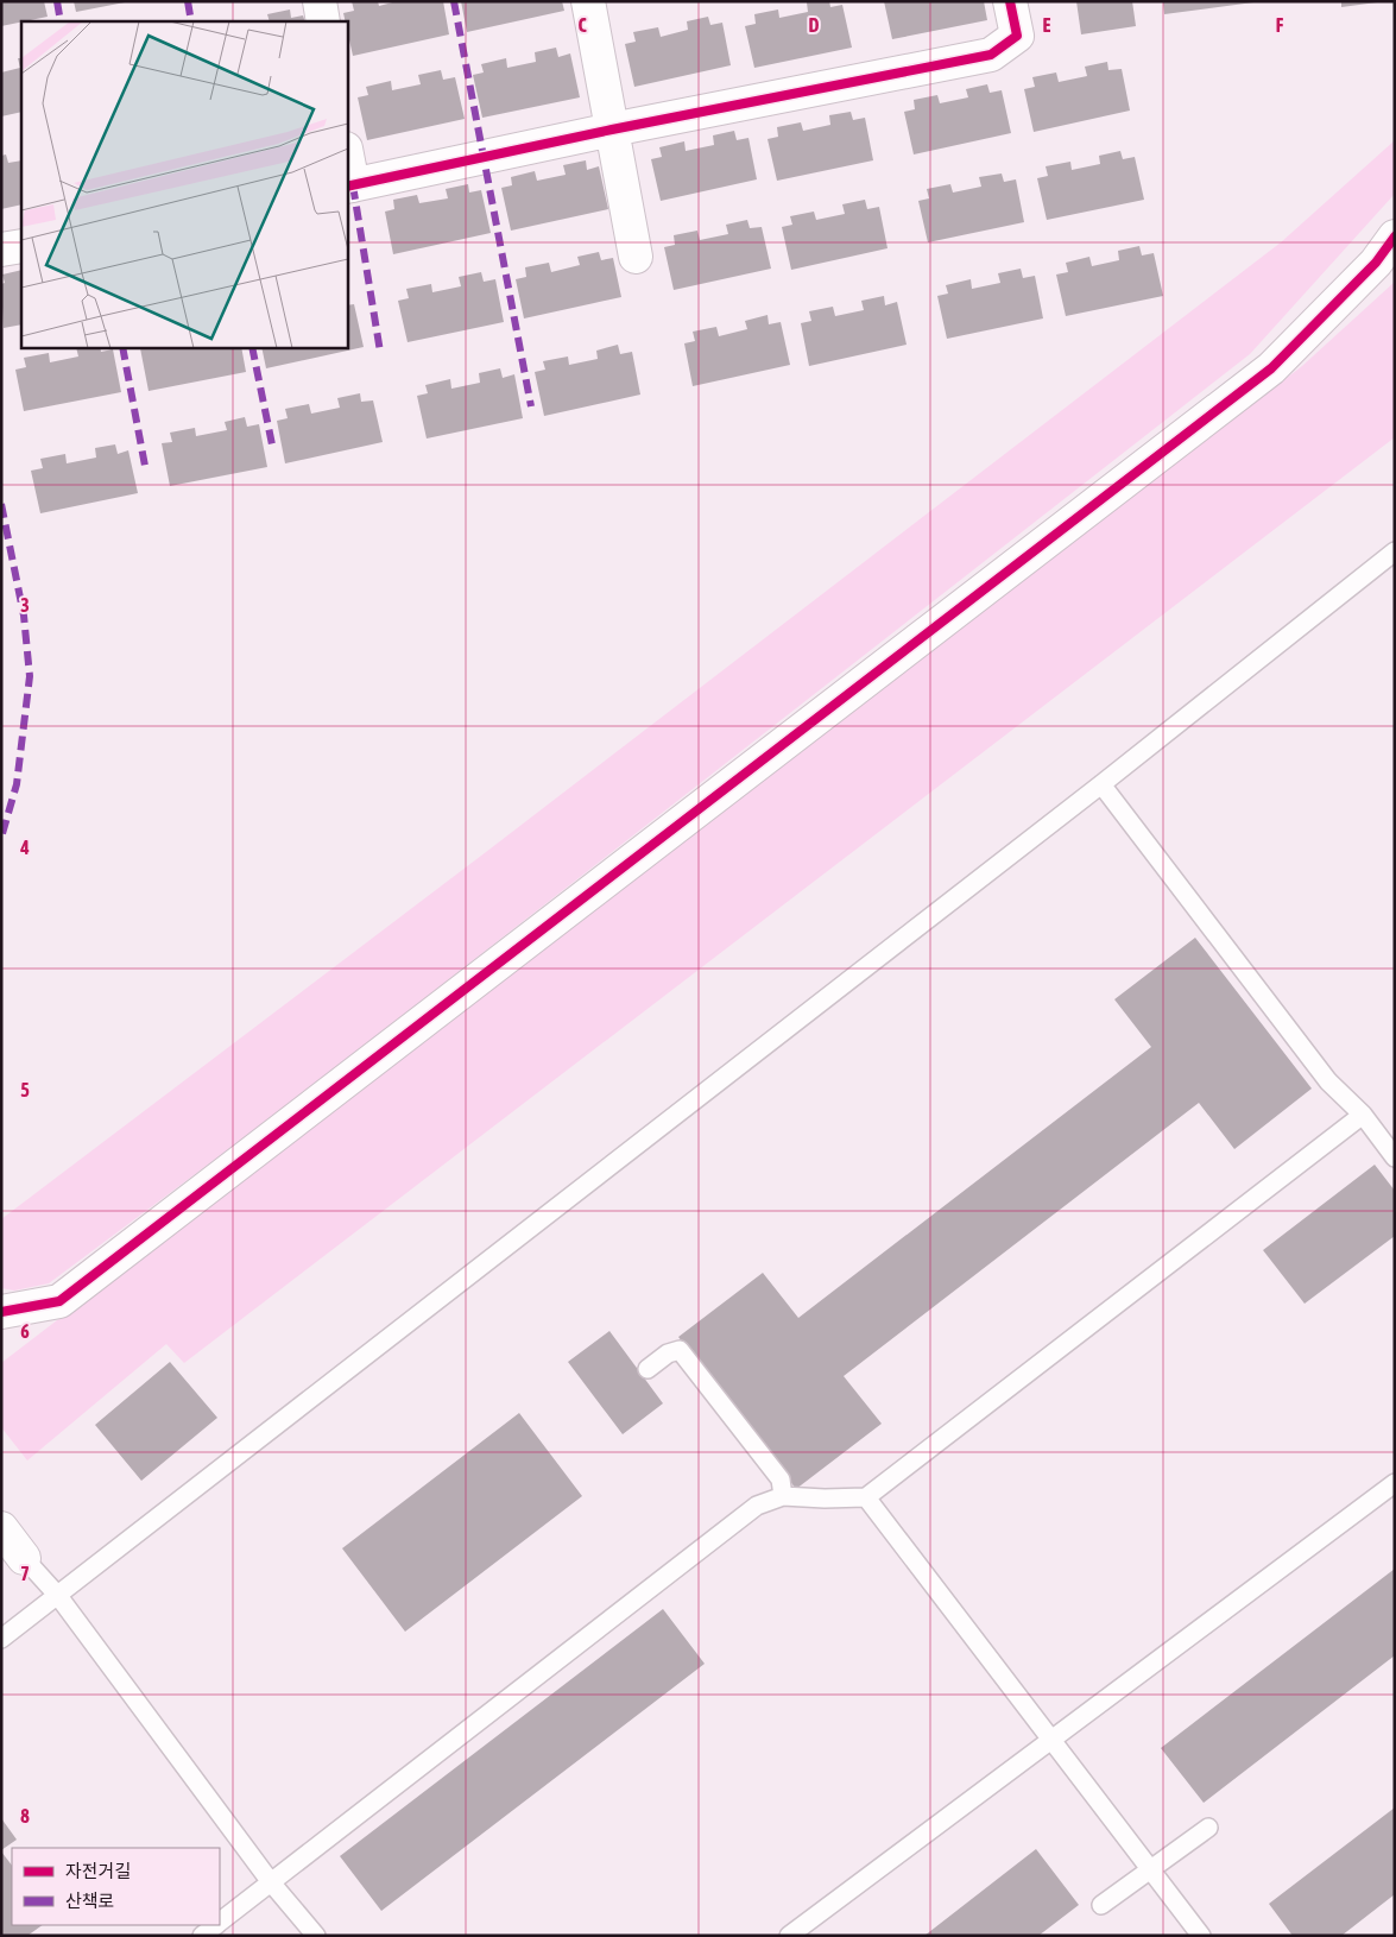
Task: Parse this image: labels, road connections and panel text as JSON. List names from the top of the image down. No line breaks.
{"legend":["자전거길","산책로"],"grid":{"columns":["C","D","E","F"],"rows":["3","4","5","6","7","8"]}}
